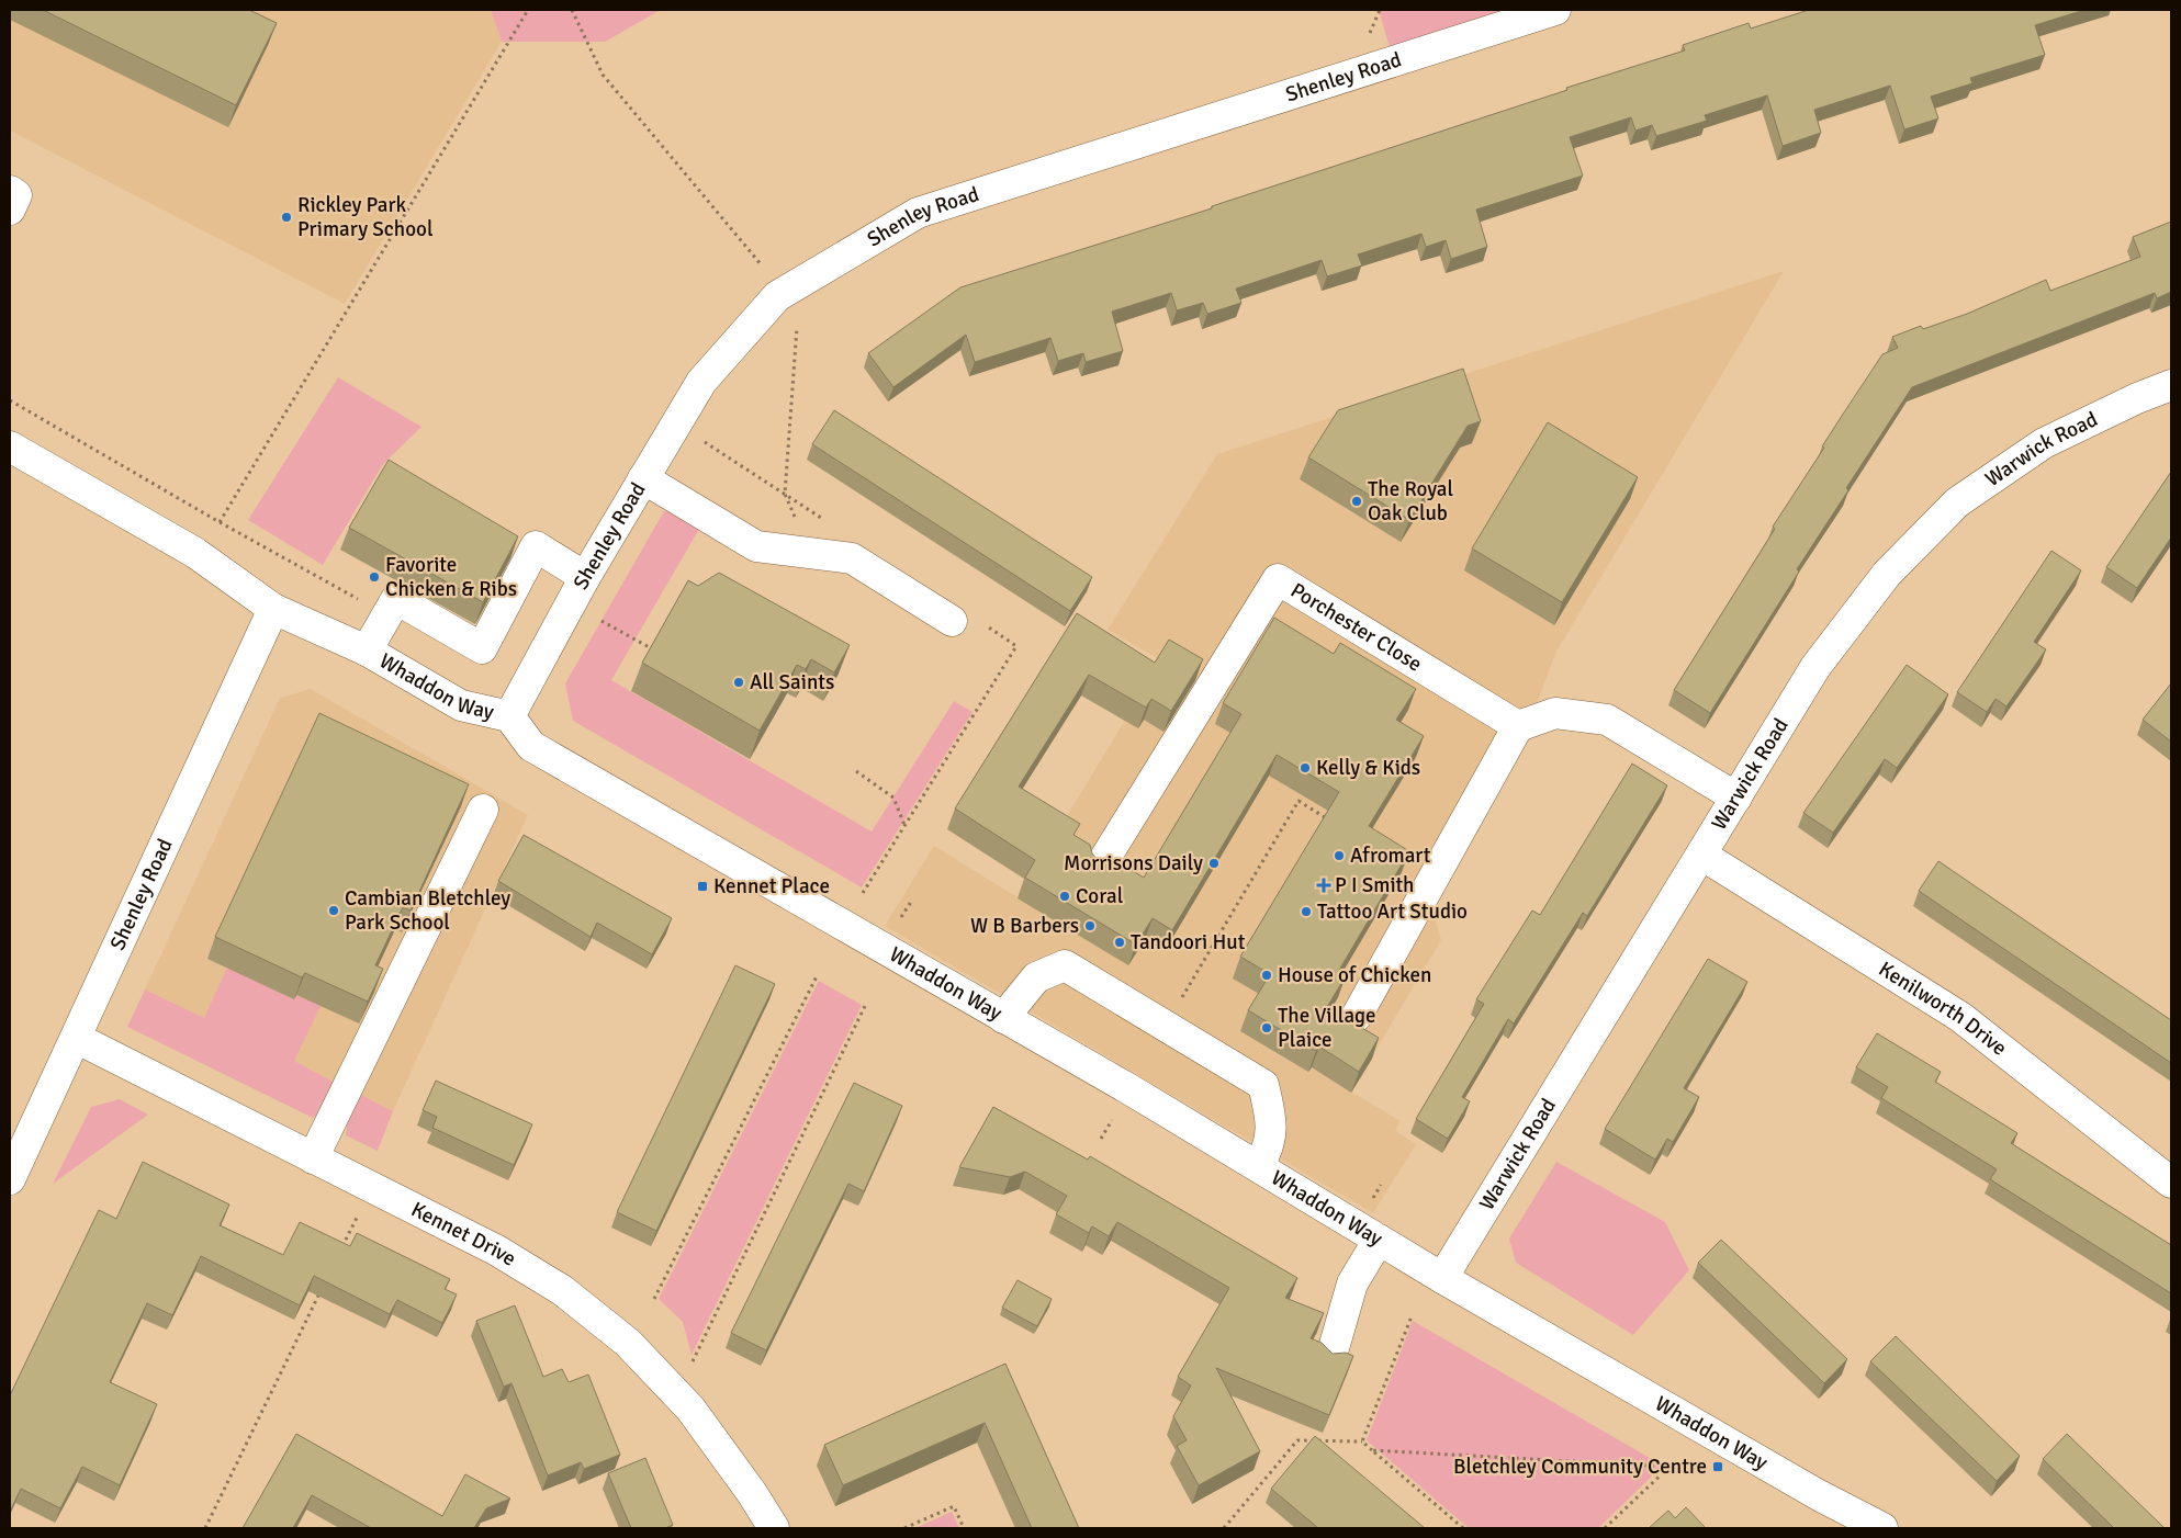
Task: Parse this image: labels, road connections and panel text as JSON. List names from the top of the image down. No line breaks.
{"streets":{"street":["Shenley Road","Warwick Road","Porchester Close","Whaddon Way","Kenilworth Drive","Kennet Drive"]},"crossings":[["Shenley Road","Whaddon Way"],["Shenley Road","Kennet Drive"],["Warwick Road","Whaddon Way"],["Warwick Road","Kenilworth Drive"]],"places":{"other":["Rickley Park Primary School","The Royal Oak Club","Favorite Chicken & Ribs","All Saints","Kelly & Kids","Afromart","Morrisons Daily","Coral","Cambian Bletchley Park School","Tattoo Art Studio","W B Barbers","Tandoori Hut","House of Chicken","The Village Plaice"],"health":["P I Smith"],"transit":["Kennet Place","Bletchley Community Centre"]}}
